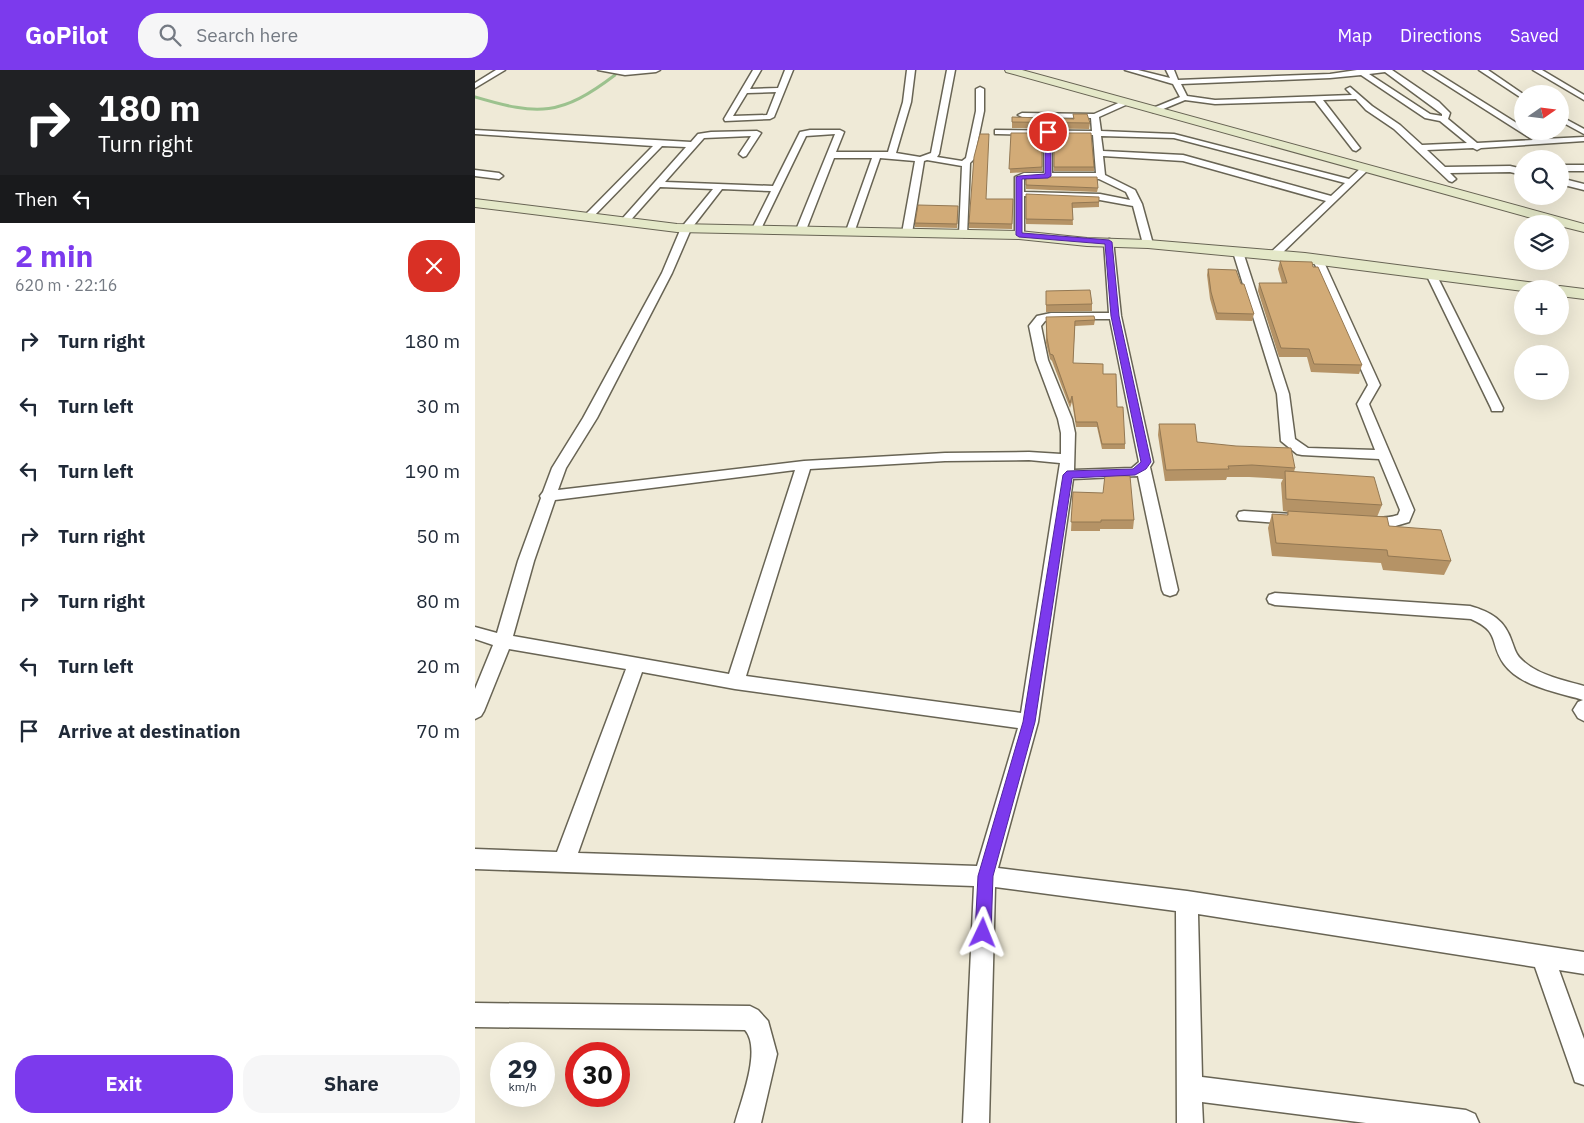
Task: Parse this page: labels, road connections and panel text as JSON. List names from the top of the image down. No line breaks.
{"north":"right","page":{"header":"GoPilot","search":"Search here","nav":["Map","Directions","Saved"],"turn":["180 m","Turn right"],"map_buttons":["+","−"],"then":"Then","heading":["2 min","620 m · 22:16"],"list":[{"name":"Turn right","value":"180 m"},{"name":"Turn left","value":"30 m"},{"name":"Turn left","value":"190 m"},{"name":"Turn right","value":"50 m"},{"name":"Turn right","value":"80 m"},{"name":"Turn left","value":"20 m"},{"name":"Arrive at destination","value":"70 m"}],"speed":"29 km/h","limit":"30","buttons":["Exit","Share"]}}
